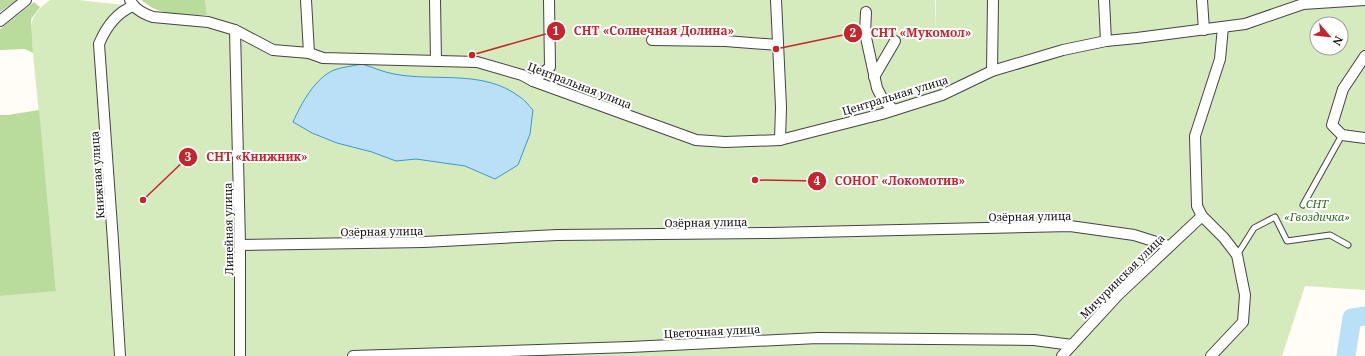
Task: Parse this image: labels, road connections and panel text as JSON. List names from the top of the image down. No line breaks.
{"streets":{"street":["Центральная улица","Книжная улица","Озёрная улица","Линейная улица","Мичуринская улица","Цветочная улица"]},"crossings":[["Центральная улица","Книжная улица"],["Центральная улица","Линейная улица"],["Озёрная улица","Линейная улица"],["Озёрная улица","Мичуринская улица"],["Мичуринская улица","Цветочная улица"]],"parks":["СНТ «Гвоздичка»"],"places":["СНТ «Мукомол»","СНТ «Солнечная Долина»","СОНОГ «Локомотив»","СНТ «Книжник»"],"north":"bottom right"}
